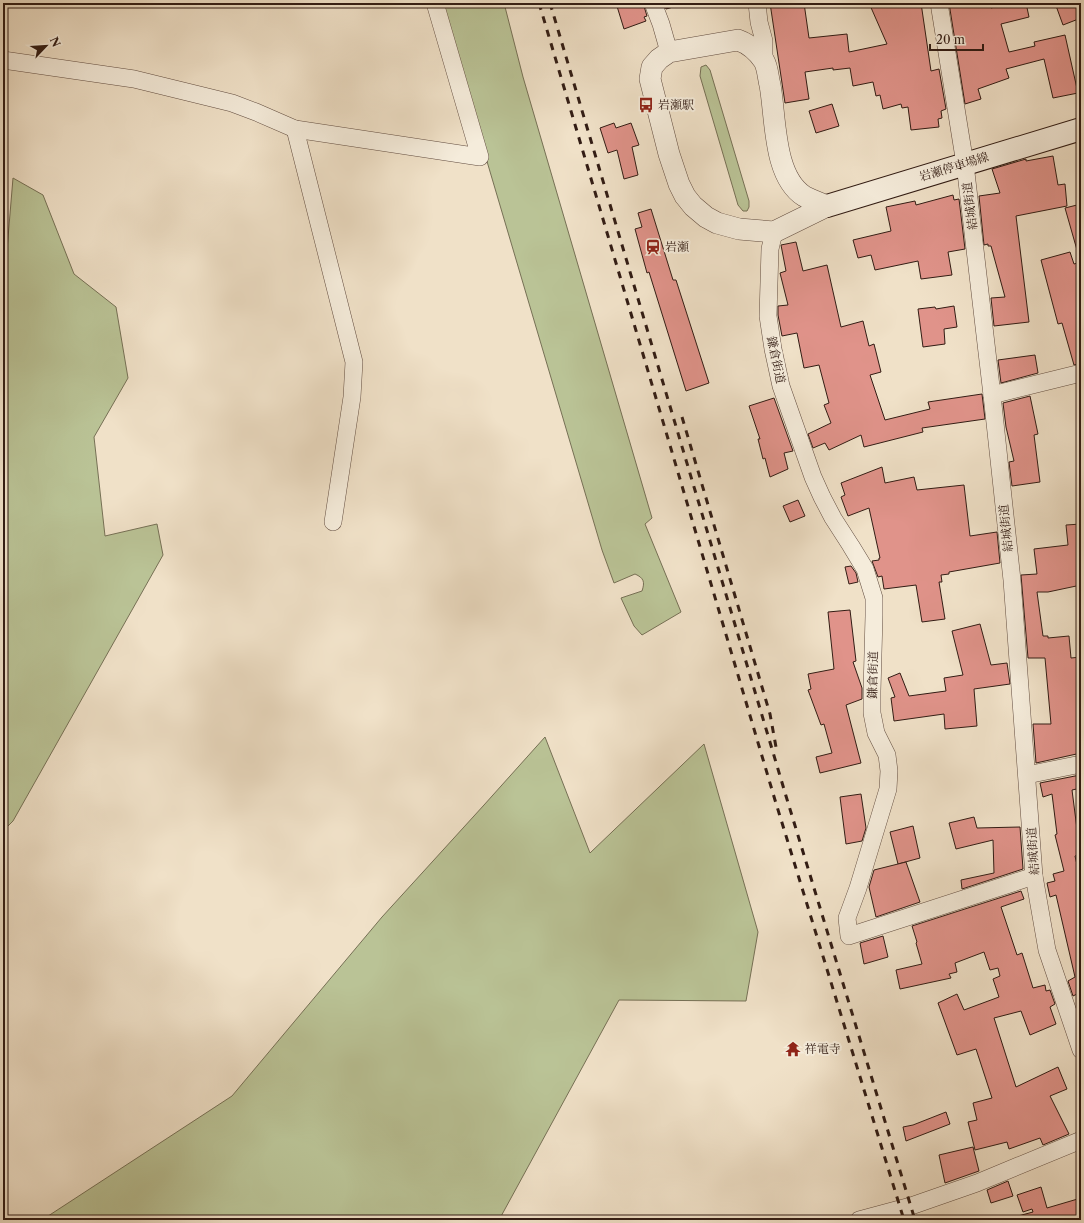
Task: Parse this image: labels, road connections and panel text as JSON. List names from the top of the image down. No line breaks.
{"streets":{"main road":["岩瀬停車場線"],"street":["結城街道","鎌倉街道"]},"crossings":[["岩瀬停車場線","結城街道"],["結城街道","鎌倉街道"]],"places":{"bus stop":["岩瀬駅"],"station":["岩瀬"],"temple":["祥電寺"]},"scale_bar":"20 m","north":"top right"}
